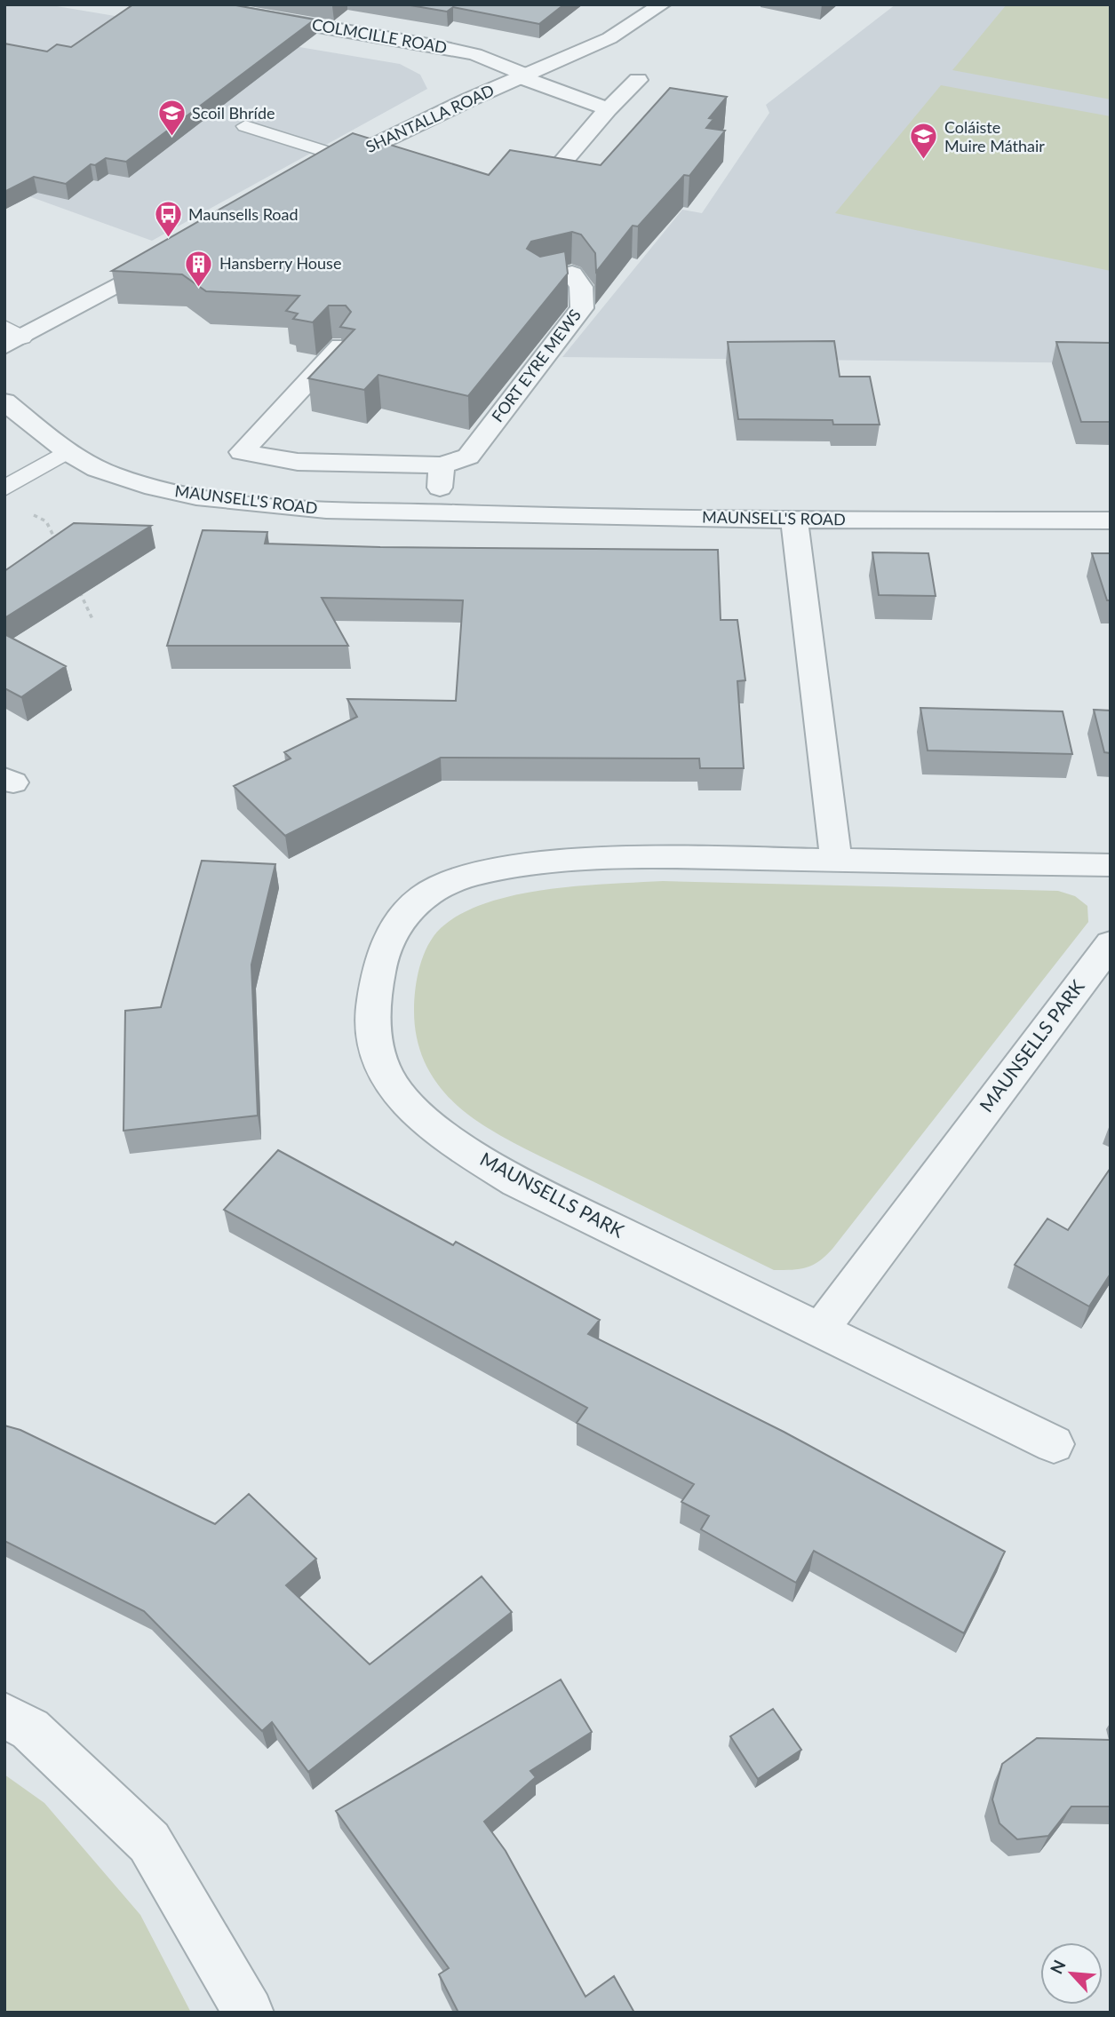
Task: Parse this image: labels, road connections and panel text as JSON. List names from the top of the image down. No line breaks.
{"streets":{"street":["COLMCILLE ROAD","SHANTALLA ROAD","FORT EYRE MEWS","MAUNSELL'S ROAD","MAUNSELLS PARK"]},"crossings":[["COLMCILLE ROAD","SHANTALLA ROAD"]],"places":{"school or university":["Scoil Bhríde","Coláiste Muire Máthair"],"bus stop":["Maunsells Road"],"building":["Hansberry House"]},"north":"top left"}
